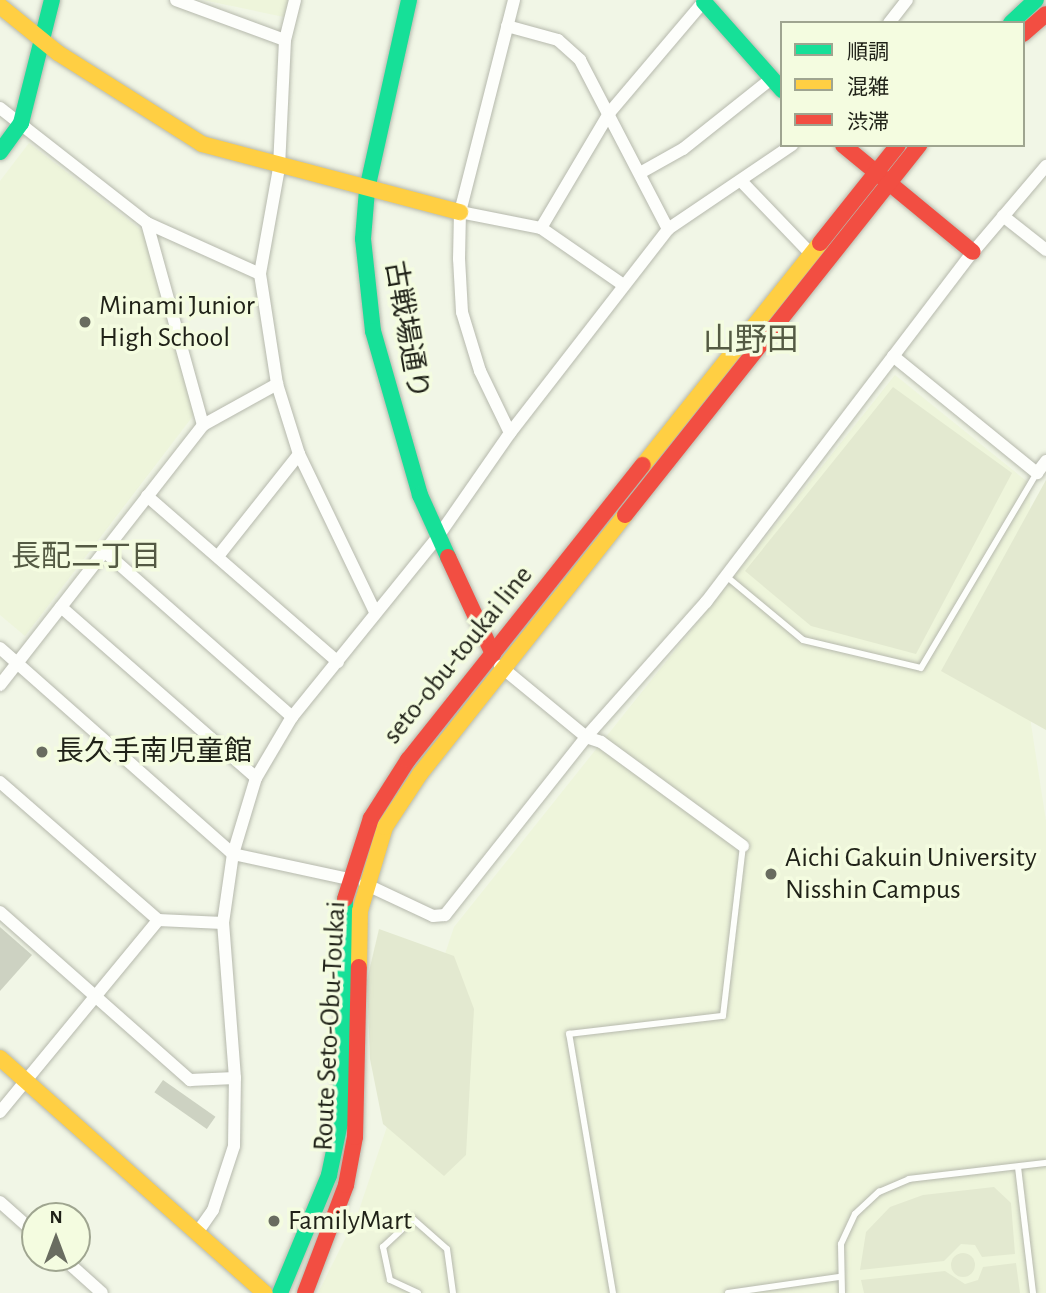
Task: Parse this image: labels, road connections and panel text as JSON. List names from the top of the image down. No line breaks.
{"streets":{"main road":["古戦場通り","seto-obu-toukai line","Route Seto-Obu-Toukai"]},"crossings":[["古戦場通り","seto-obu-toukai line"],["seto-obu-toukai line","Route Seto-Obu-Toukai"]],"districts":["山野田","長配二丁目"],"places":["Minami Junior High School","長久手南児童館","Aichi Gakuin University Nisshin Campus","FamilyMart"],"legend":["順調","混雑","渋滞"],"north":"top"}
